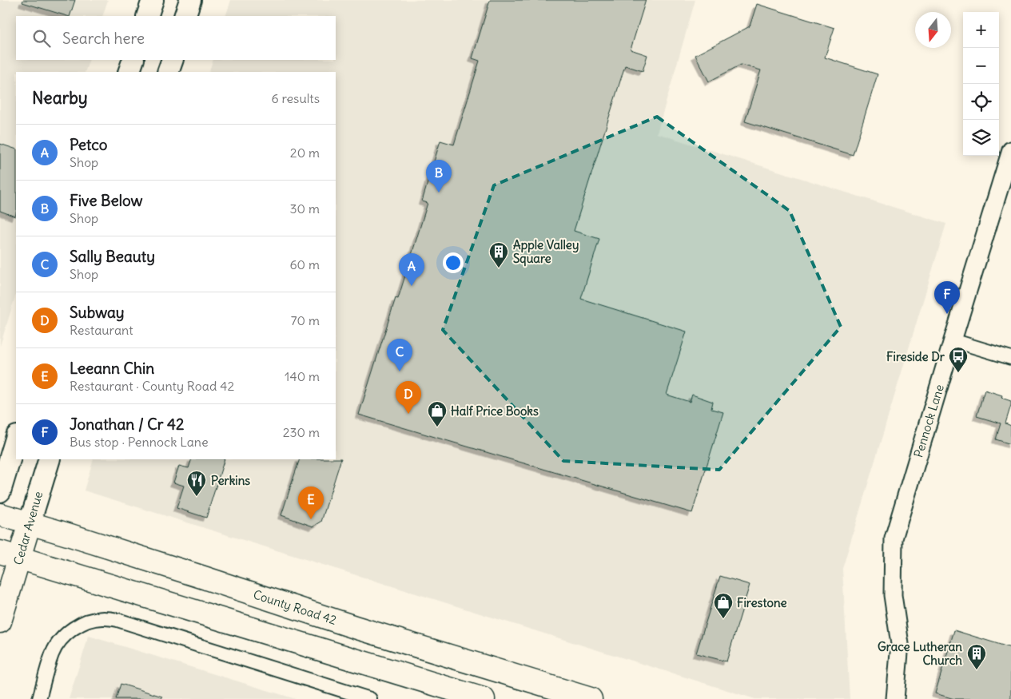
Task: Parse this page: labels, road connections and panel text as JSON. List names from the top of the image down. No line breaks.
{"streets":{"highway":["Cedar Avenue","County Road 42"],"street":["Pennock Lane"]},"crossings":[["Cedar Avenue","County Road 42"]],"places":{"building":["Apple Valley Square","Grace Lutheran Church"],"bus stop":["Fireside Dr"],"shop":["Half Price Books","Firestone"],"restaurant":["Perkins"]},"north":"bottom","page":{"map_buttons":["+","−"],"search":"Search here","heading":["Nearby","6 results"],"list":[{"mark":"A","name":"Petco","note":"Shop","value":"20 m"},{"mark":"B","name":"Five Below","note":"Shop","value":"30 m"},{"mark":"C","name":"Sally Beauty","note":"Shop","value":"60 m"},{"mark":"D","name":"Subway","note":"Restaurant","value":"70 m"},{"mark":"E","name":"Leeann Chin","note":"Restaurant · County Road 42","value":"140 m"},{"mark":"F","name":"Jonathan / Cr 42","note":"Bus stop · Pennock Lane","value":"230 m"}],"pins":["B","A","F","C","D","E"]}}
